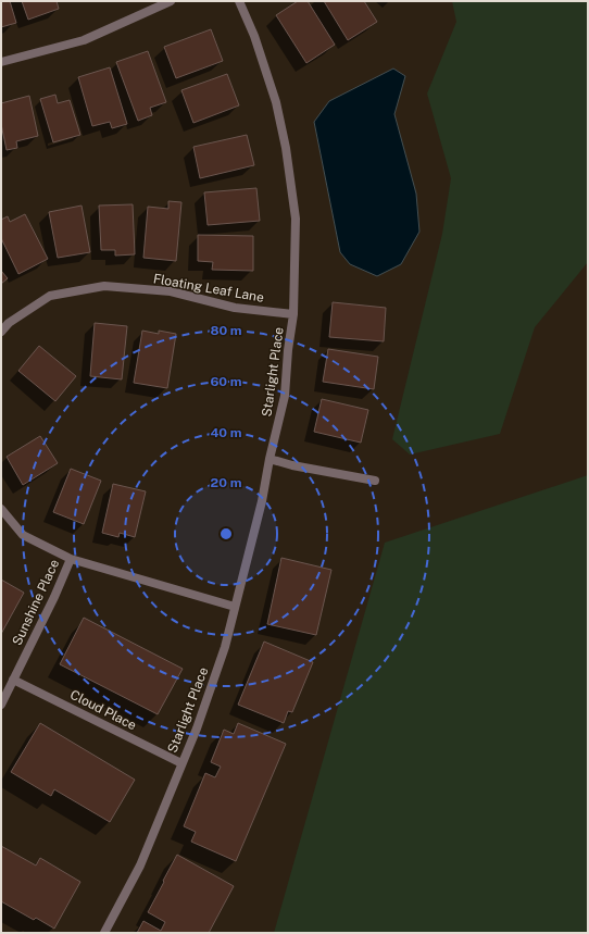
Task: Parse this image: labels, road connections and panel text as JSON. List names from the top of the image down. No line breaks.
{"streets":{"street":["Floating Leaf Lane","Starlight Place","Sunshine Place","Cloud Place"]},"crossings":[["Floating Leaf Lane","Starlight Place"],["Starlight Place","Cloud Place"],["Sunshine Place","Cloud Place"]],"rings":["80 m","60 m","40 m","20 m"]}
